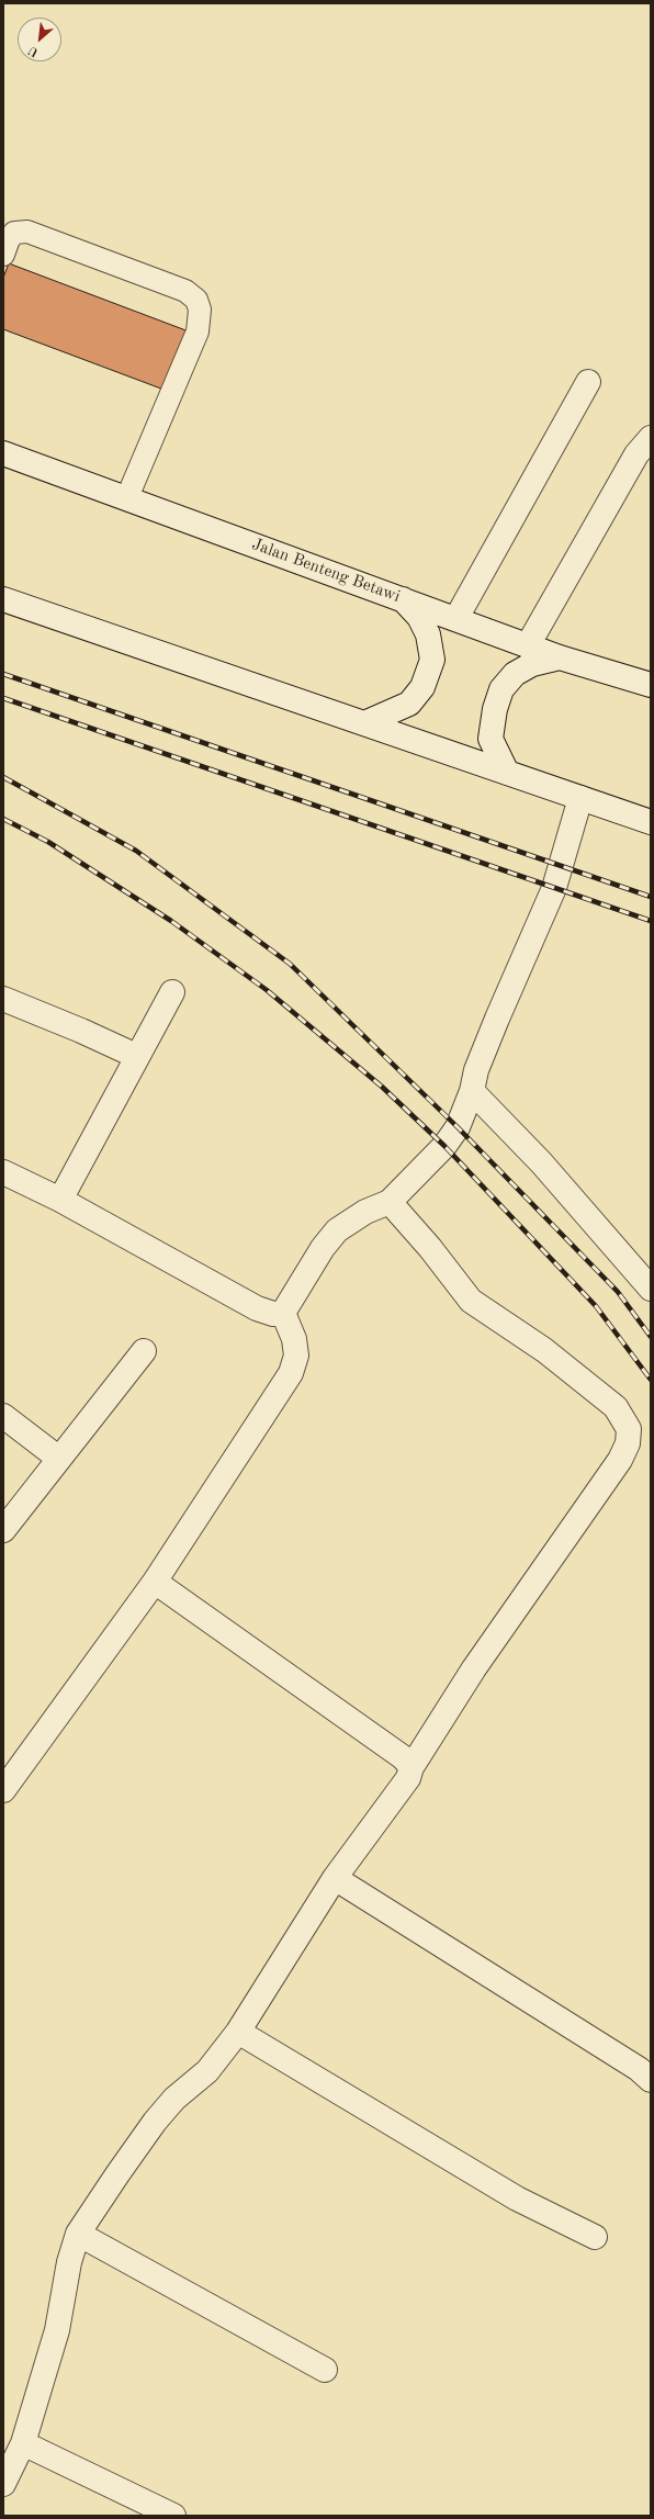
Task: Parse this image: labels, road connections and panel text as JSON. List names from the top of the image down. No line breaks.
{"streets":{"street":["Jalan Benteng Betawi"]},"north":"bottom left"}
